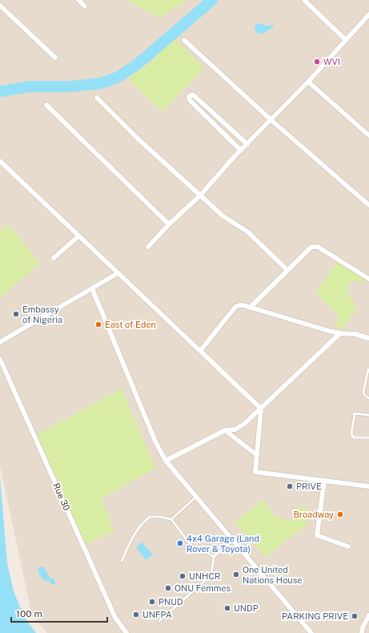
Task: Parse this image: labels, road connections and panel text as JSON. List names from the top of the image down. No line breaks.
{"streets":{"street":["Rue 30"]},"places":["WVI","Embassy of Nigeria","East of Eden","PRIVE","Broadway","4x4 Garage (Land Rover & Toyota)","One United Nations House","UNHCR","ONU Femmes","PNUD","UNDP","UNFPA","PARKING PRIVE"],"scale_bar":"100 m"}
